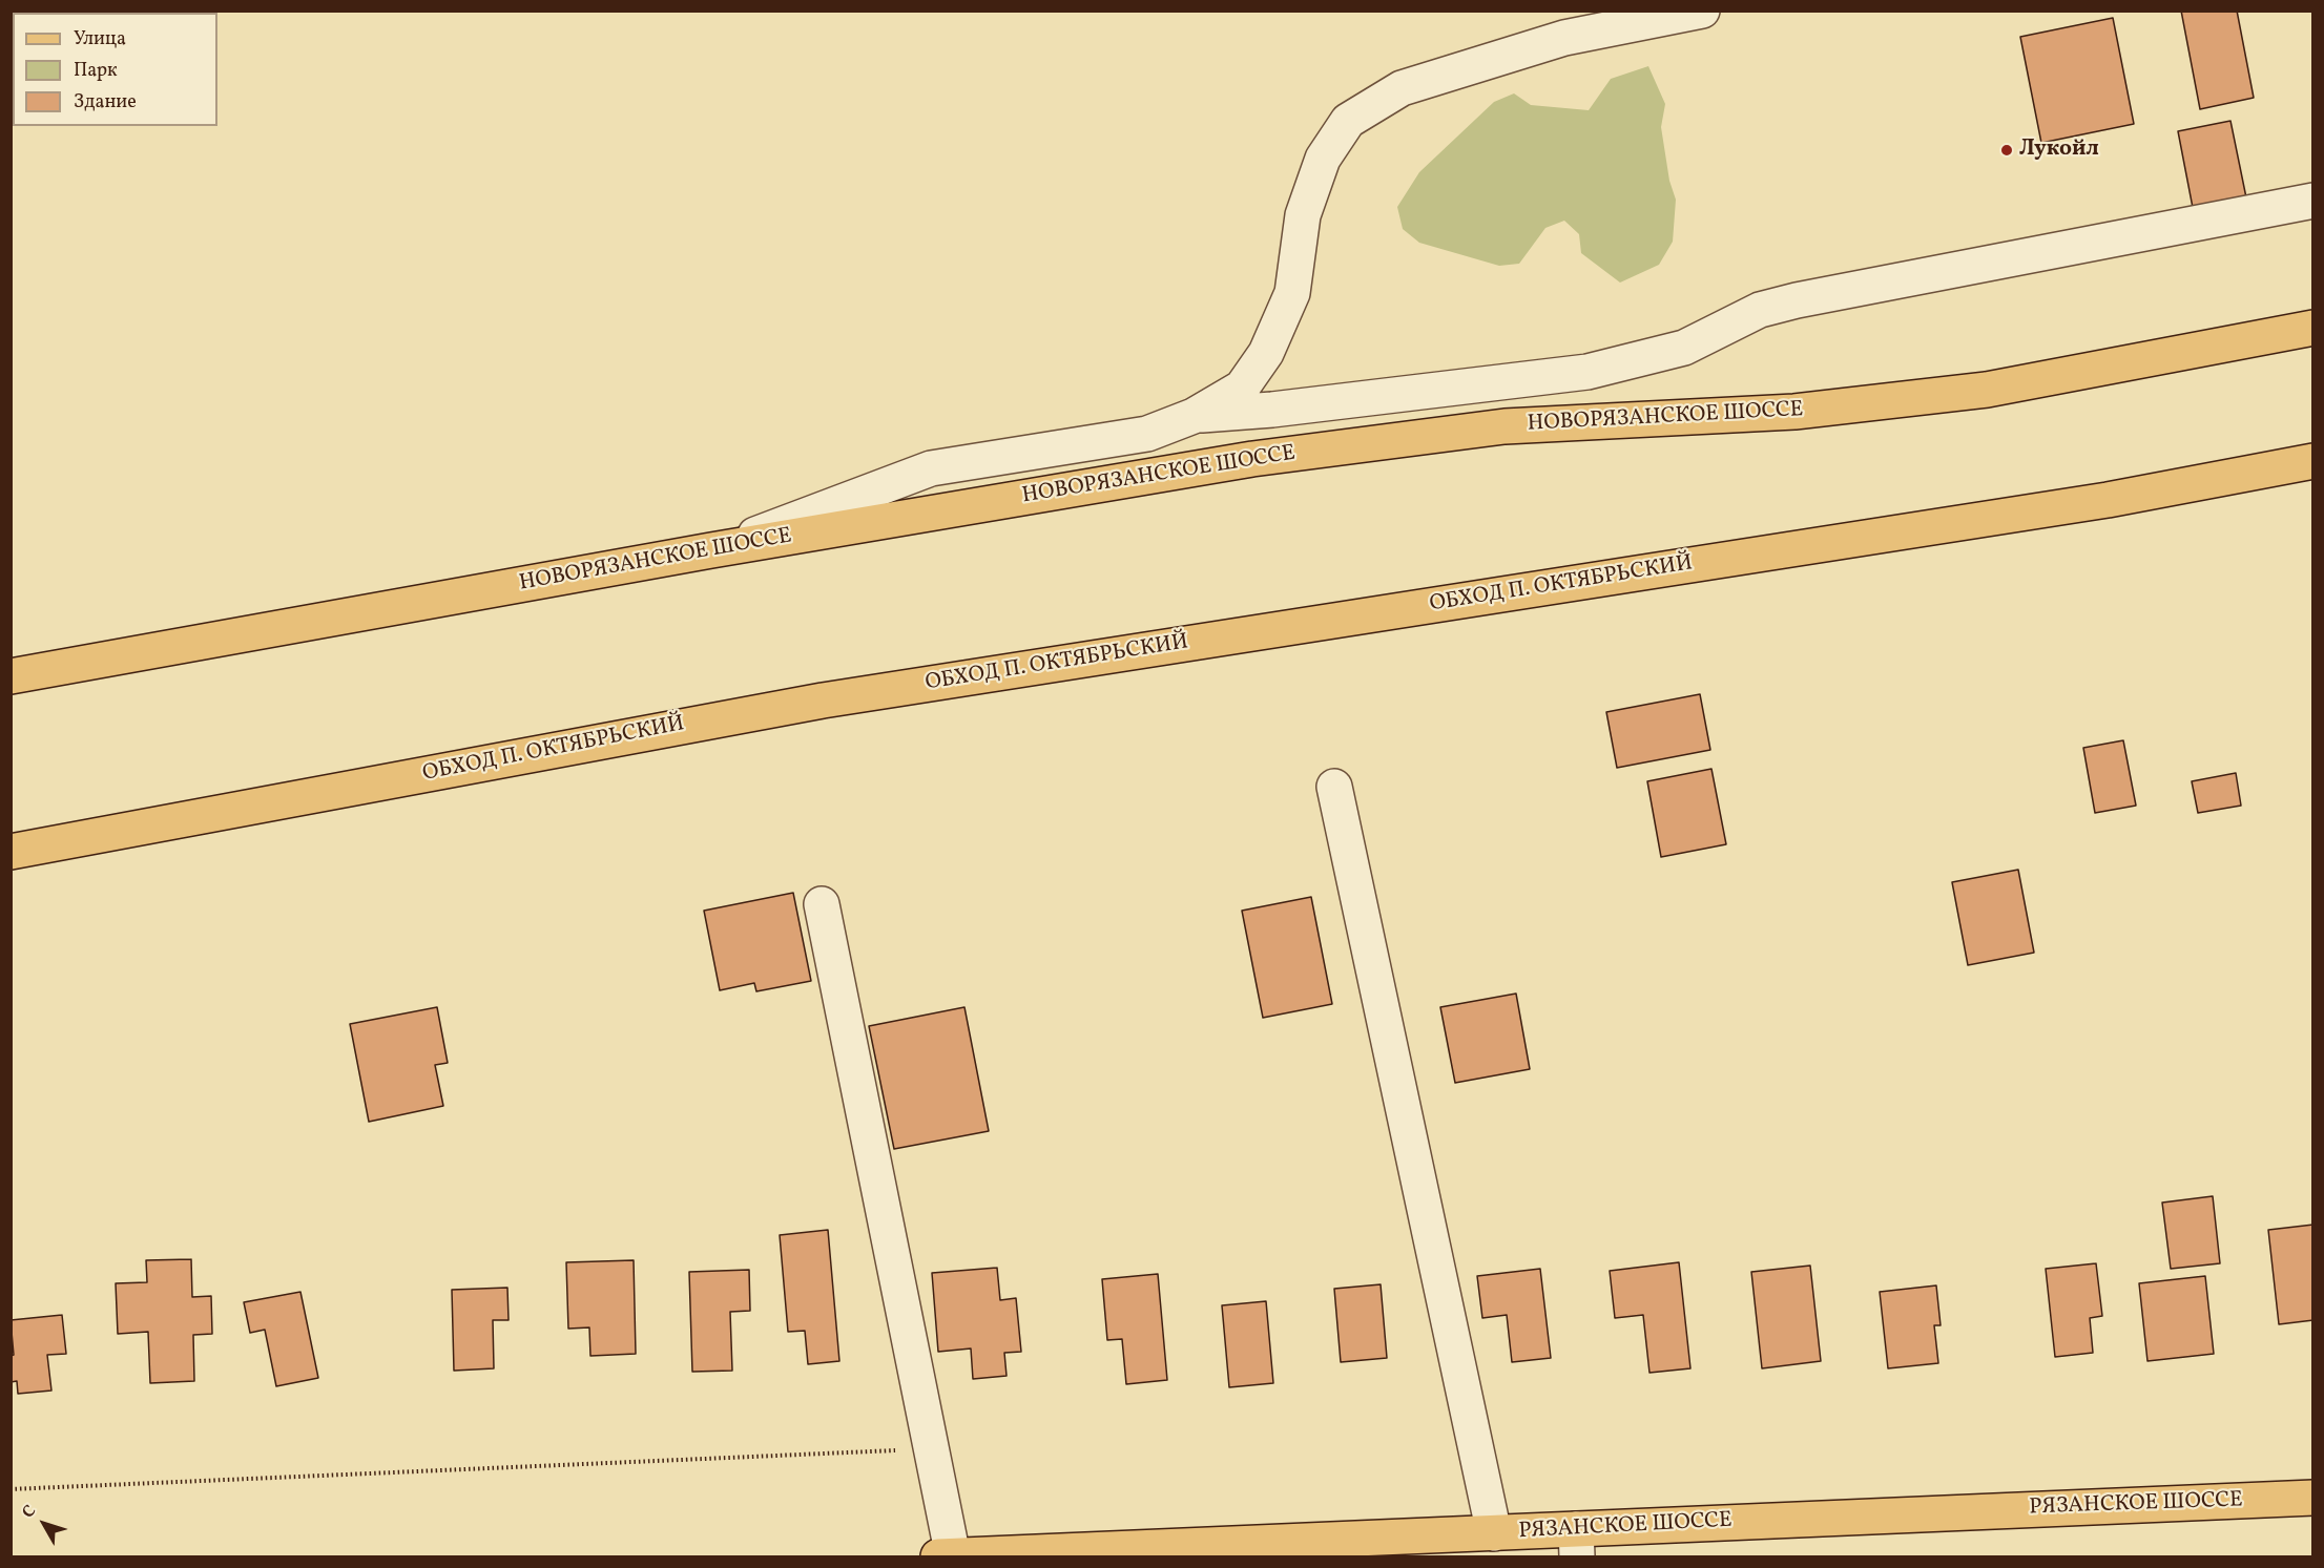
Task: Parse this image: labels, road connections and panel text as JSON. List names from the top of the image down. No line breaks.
{"streets":{"main road":["НОВОРЯЗАНСКОЕ ШОССЕ","ОБХОД П. ОКТЯБРЬСКИЙ","РЯЗАНСКОЕ ШОССЕ"]},"places":["Лукойл"],"legend":["Улица","Парк","Здание"],"north":"top left"}
